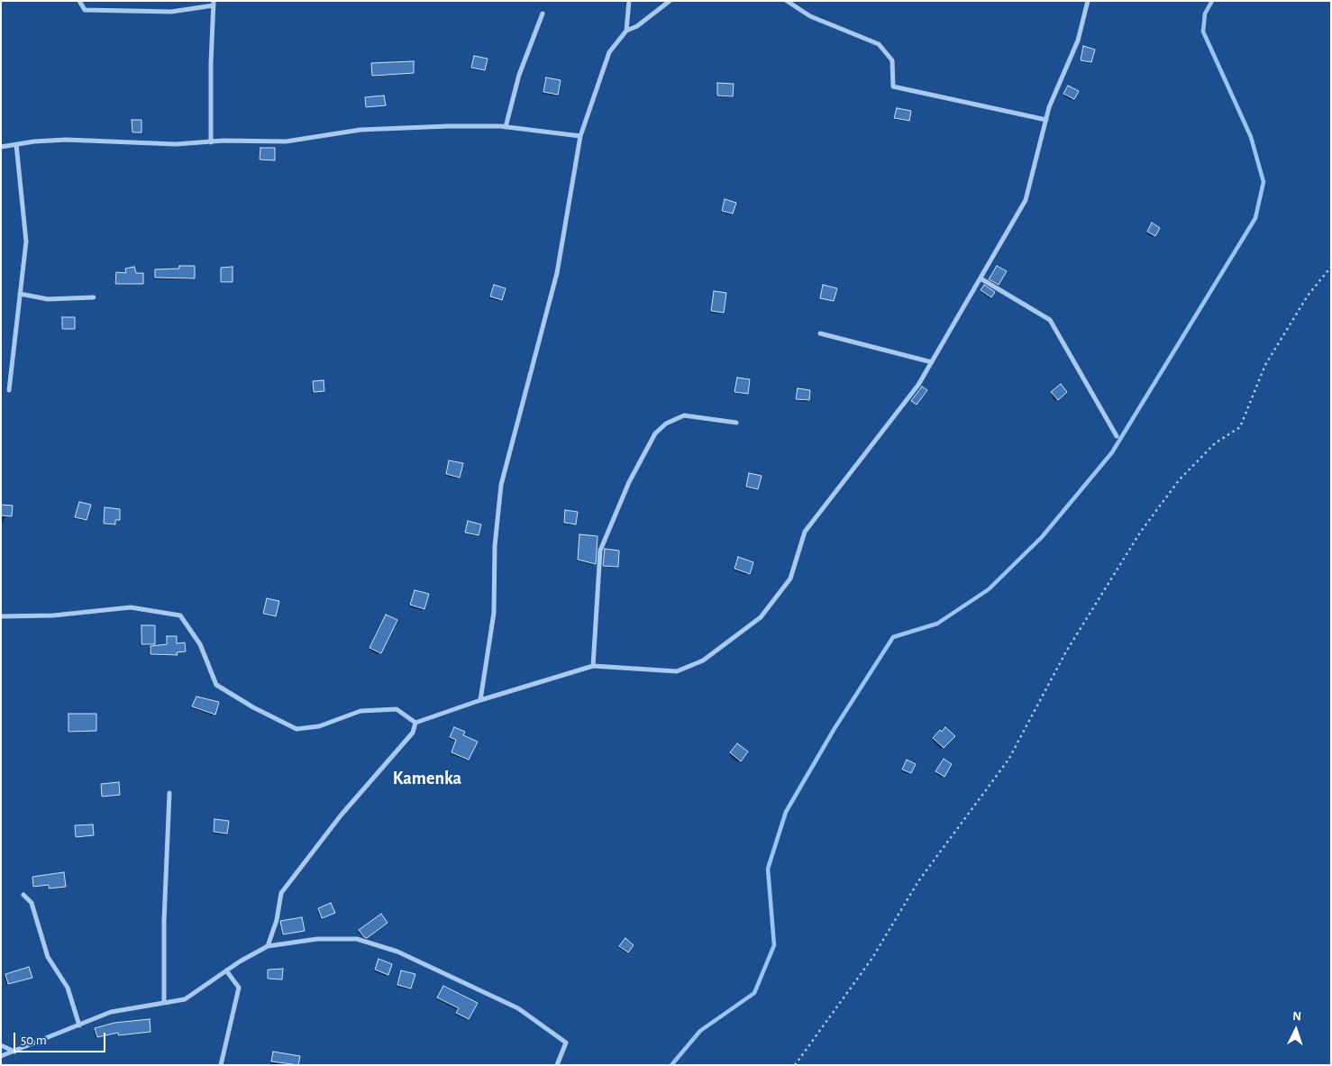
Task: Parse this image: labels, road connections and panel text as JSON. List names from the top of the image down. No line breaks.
{"districts":["Kamenka"],"scale_bar":"50 m","north":"top"}
